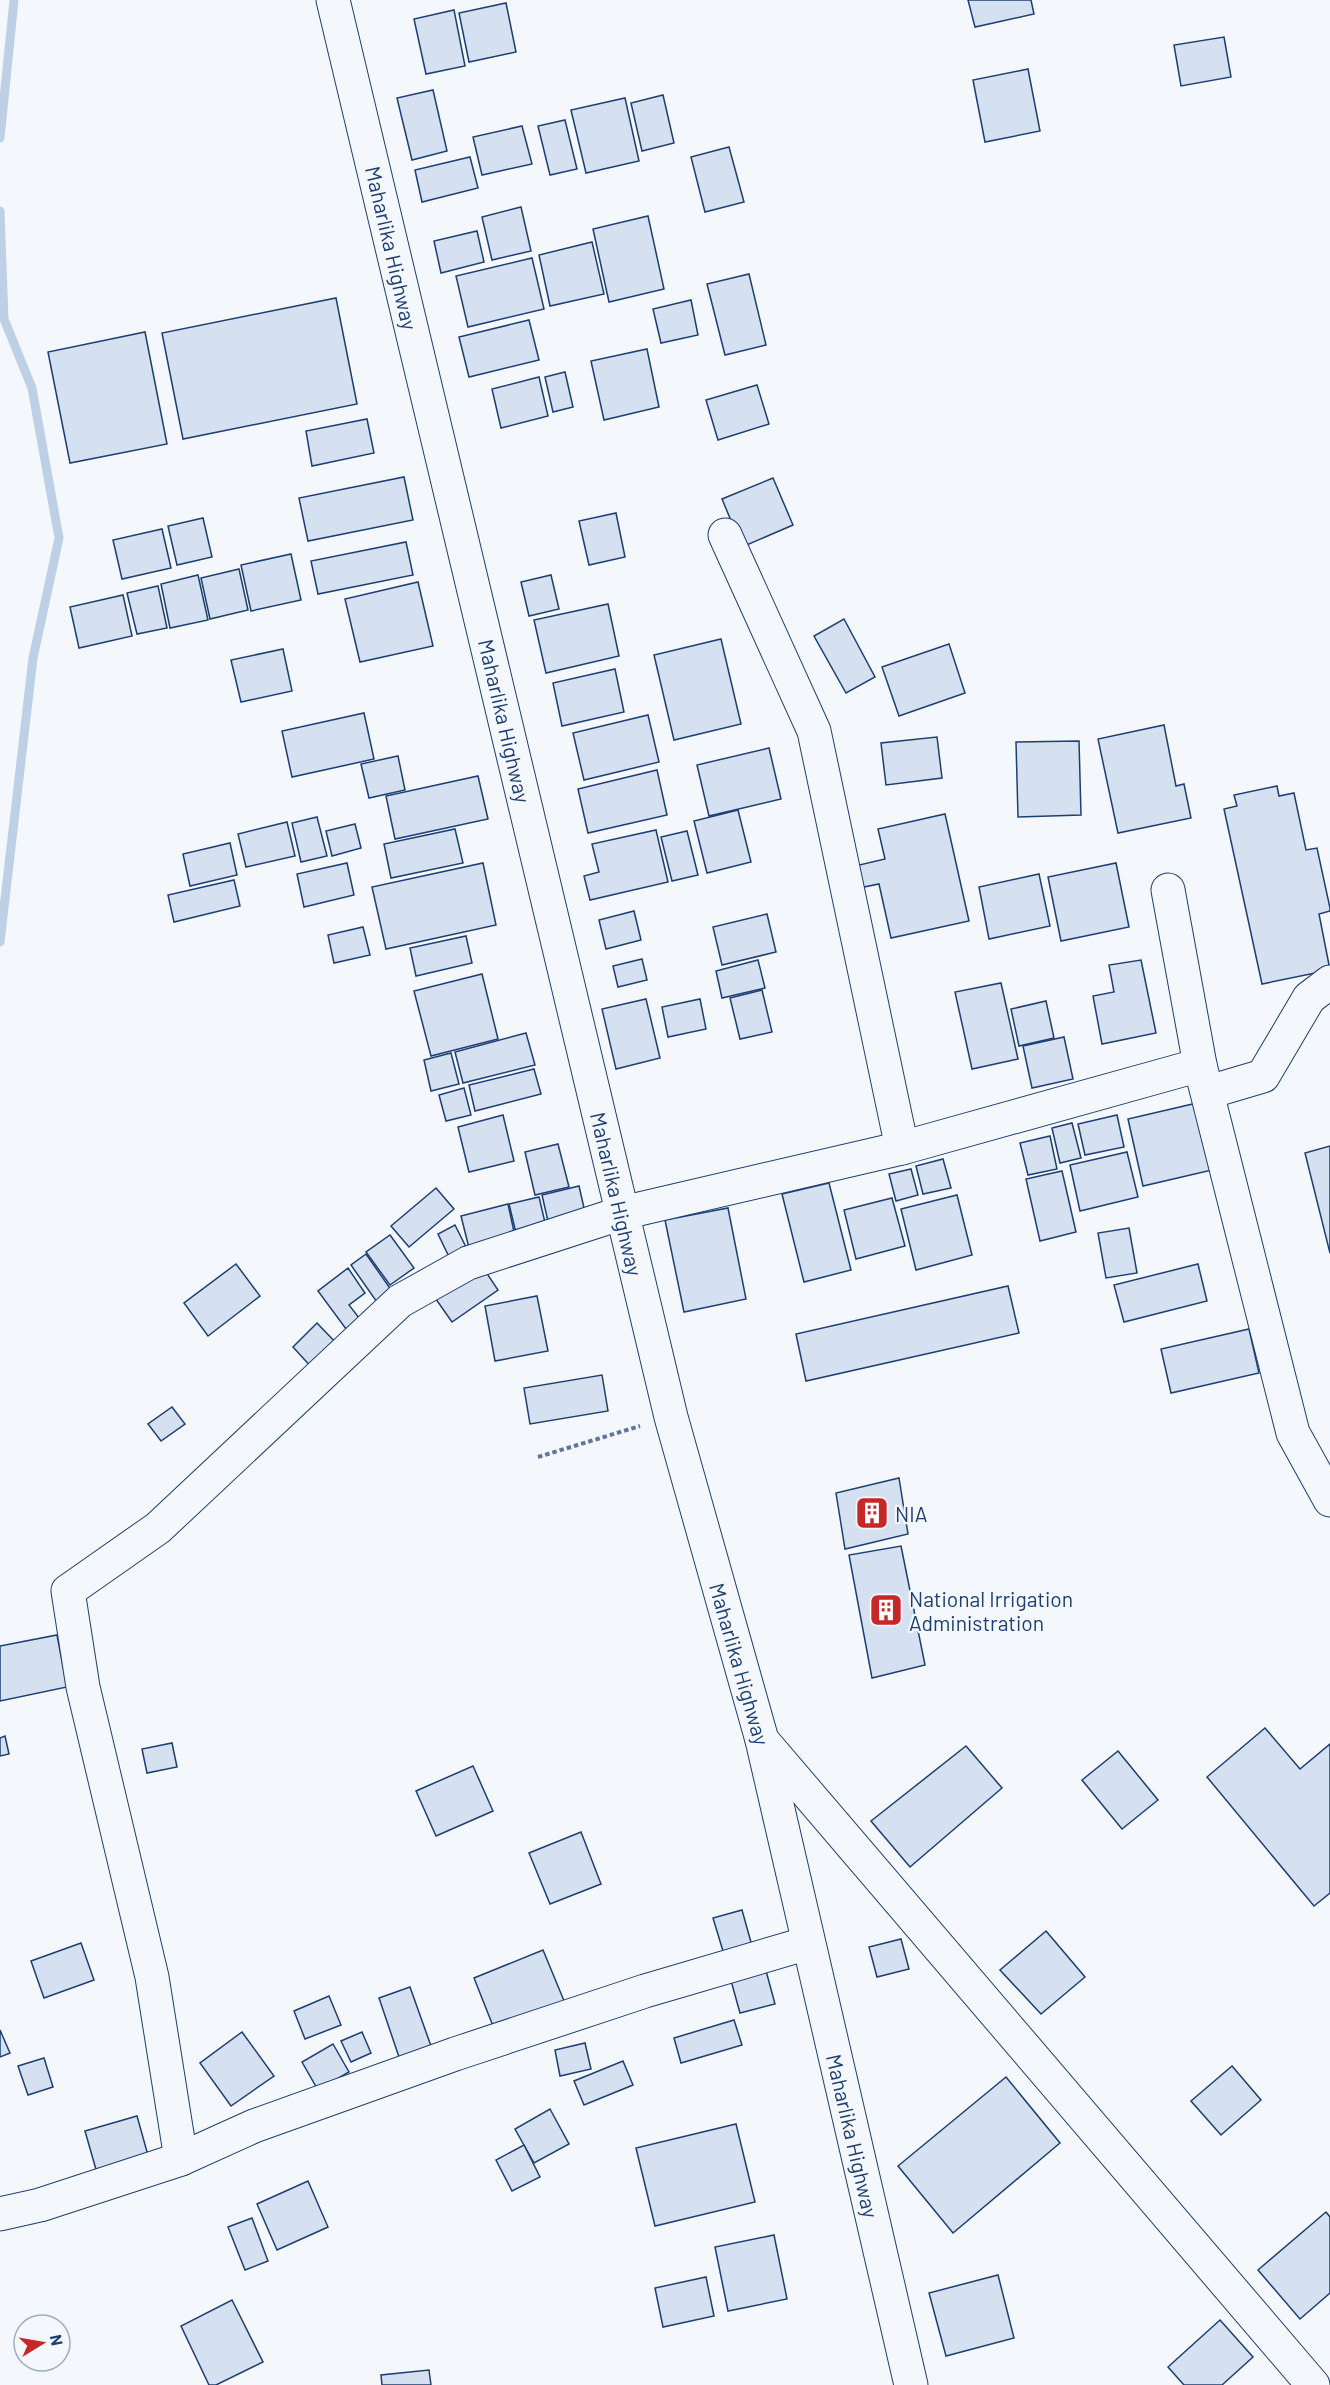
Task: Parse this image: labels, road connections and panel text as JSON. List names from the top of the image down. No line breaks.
{"streets":{"main road":["Maharlika Highway"]},"places":{"building":["NIA","National Irrigation Administration"]},"north":"right"}
